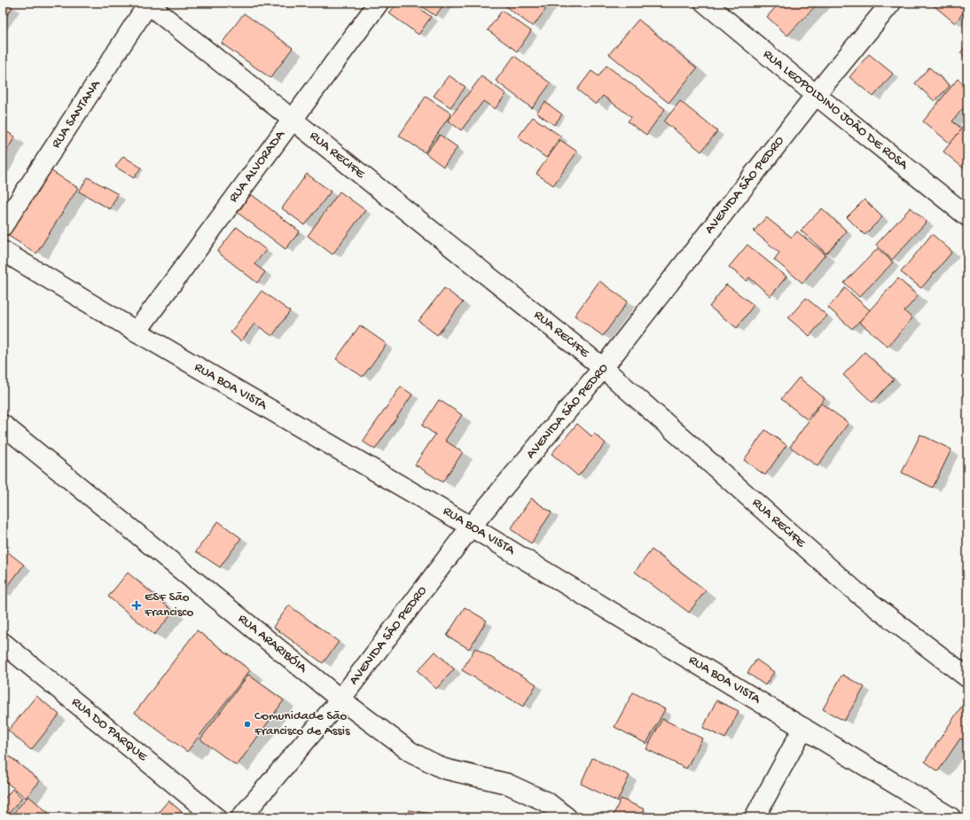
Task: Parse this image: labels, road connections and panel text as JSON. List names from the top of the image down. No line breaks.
{"streets":{"street":["RUA LEOPOLDINO JOÃO DE ROSA","RUA SANTANA","RUA RECIFE","RUA ALVORADA","AVENIDA SÃO PEDRO","RUA BOA VISTA","RUA ARARIBÓIA","RUA DO PARQUE"]},"crossings":[["RUA LEOPOLDINO JOÃO DE ROSA","AVENIDA SÃO PEDRO"],["RUA SANTANA","RUA RECIFE"],["RUA RECIFE","RUA ALVORADA"],["RUA RECIFE","AVENIDA SÃO PEDRO"],["RUA ALVORADA","RUA BOA VISTA"],["AVENIDA SÃO PEDRO","RUA BOA VISTA"],["AVENIDA SÃO PEDRO","RUA ARARIBÓIA"]],"places":{"health":["ESF São Francisco"],"other":["Comunidade São Francisco de Assis"]}}
